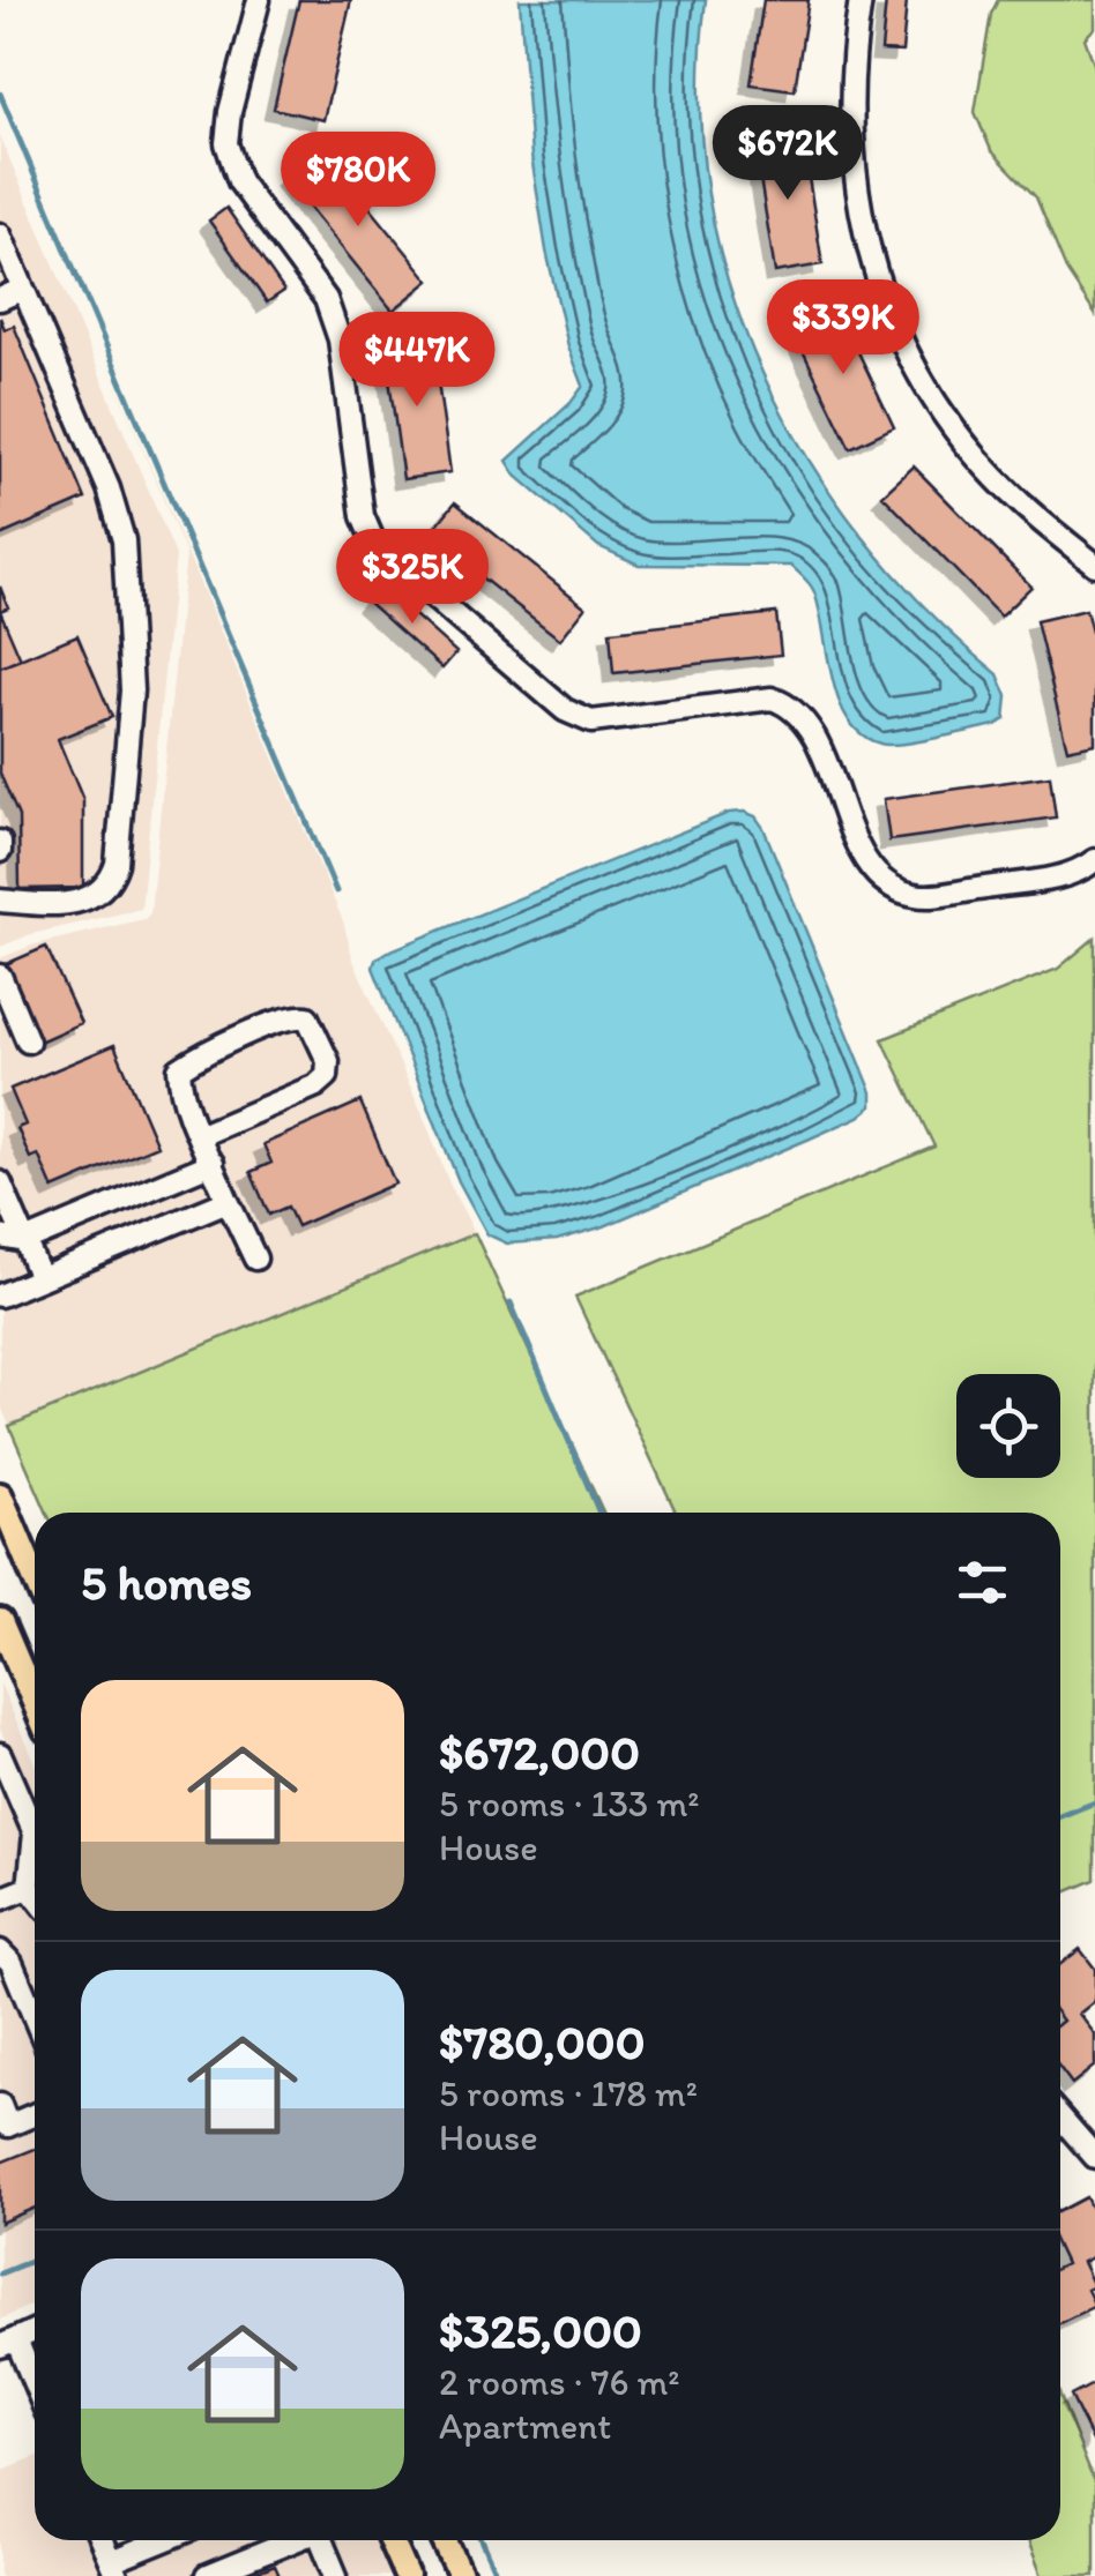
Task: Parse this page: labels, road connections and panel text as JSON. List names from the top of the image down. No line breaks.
{"page":{"price":["$672K","$780K","$339K","$447K","$325K"],"heading":"5 homes","list":[{"name":"$672,000","note":"5 rooms · 133 m² · House"},{"name":"$780,000","note":"5 rooms · 178 m² · House"},{"name":"$325,000","note":"2 rooms · 76 m² · Apartment"}]}}
